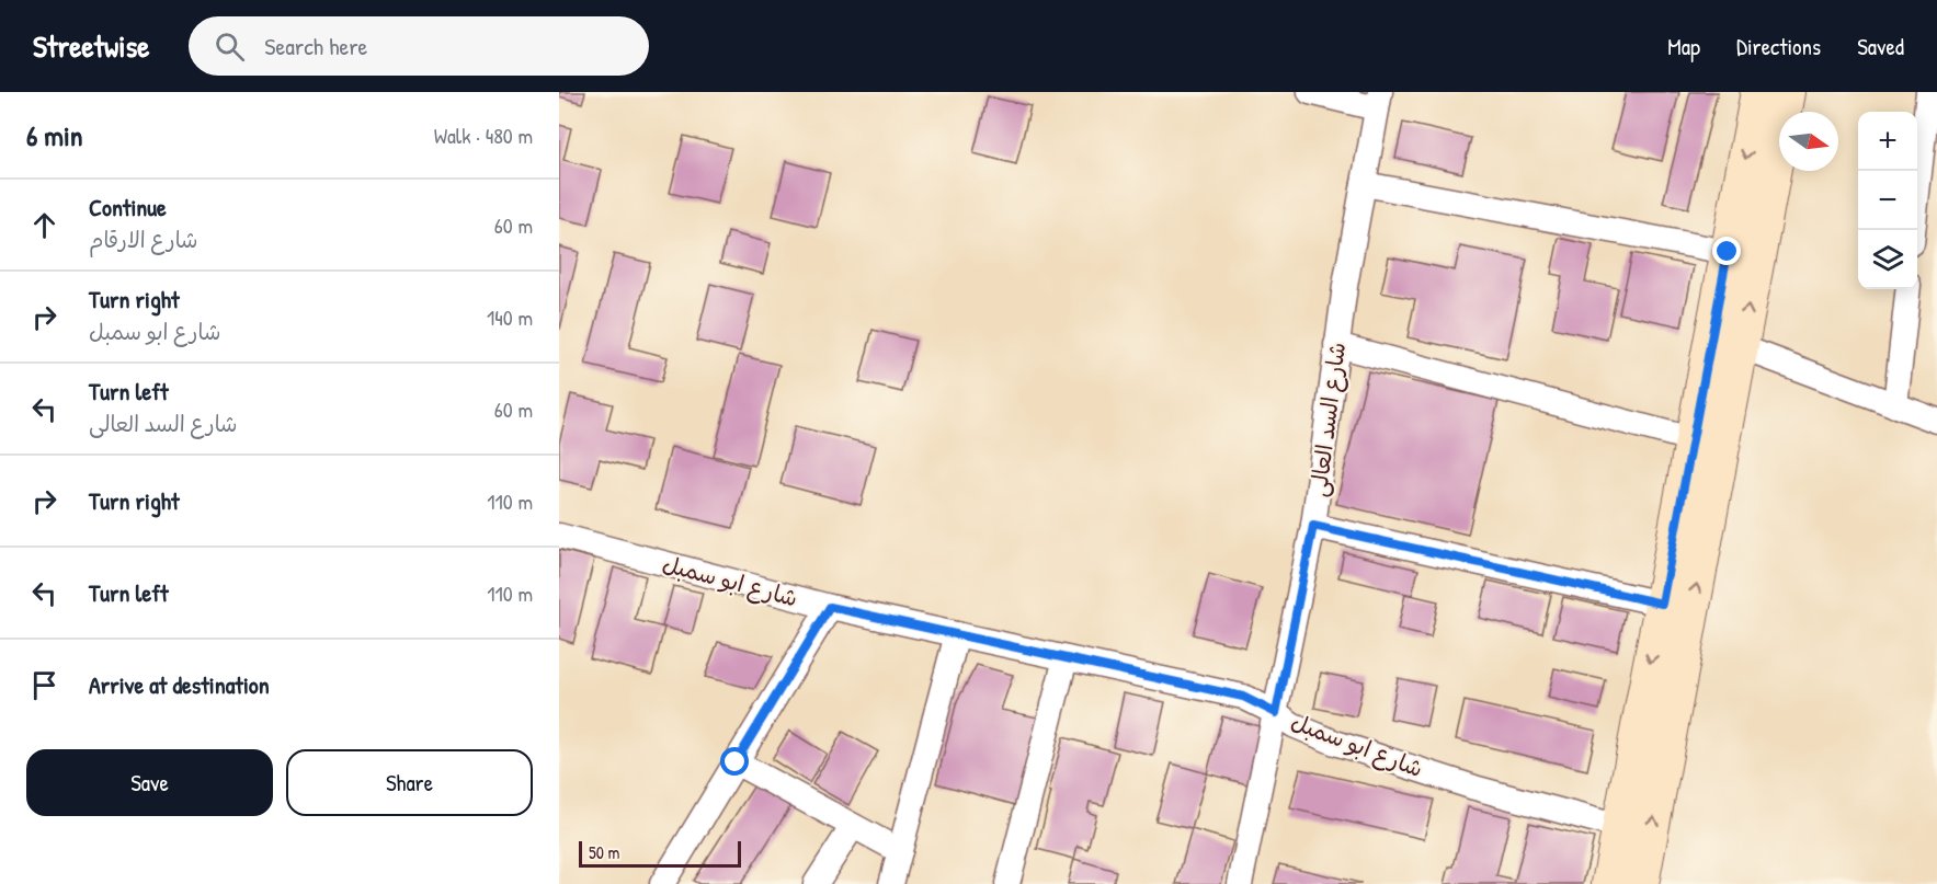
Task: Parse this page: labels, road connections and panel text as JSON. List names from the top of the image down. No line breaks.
{"streets":{"street":["شارع السد العالى","شارع ابو سمبل"]},"crossings":[["شارع السد العالى","شارع ابو سمبل"]],"scale_bar":"50 m","north":"right","page":{"header":"Streetwise","search":"Search here","nav":["Map","Directions","Saved"],"heading":["6 min","Walk · 480 m"],"map_buttons":["+","−"],"list":[["Continue","شارع الارقام","60 m"],["Turn right","شارع ابو سمبل","140 m"],["Turn left","شارع السد العالى","60 m"],["Turn right","110 m"],["Turn left","110 m"],"Arrive at destination"],"buttons":["Save","Share"],"scale":"50 m"}}
